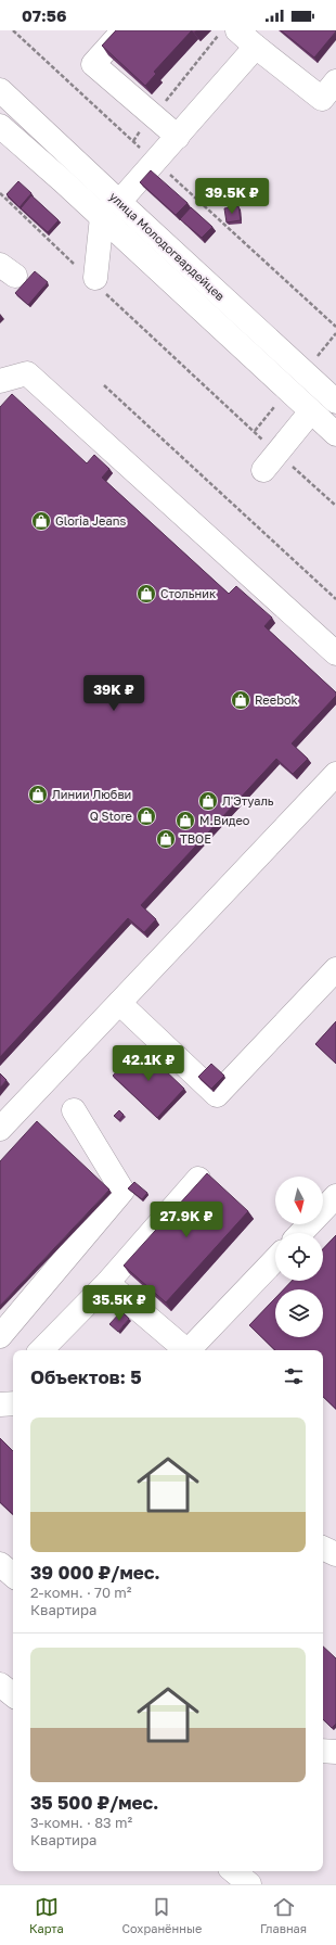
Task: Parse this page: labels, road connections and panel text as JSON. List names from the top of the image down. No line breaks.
{"streets":{"main road":["улица Молодогвардейцев"]},"places":{"shop":["Gloria Jeans","Стольник","Reebok","Линии Любви","Л'Этуаль","Q Store","М.Видео","ТВОЕ"]},"north":"bottom","page":{"status":"07:56","price":["39.5K ₽","39K ₽","42.1K ₽","27.9K ₽","35.5K ₽"],"heading":"Объектов: 5","list":[{"name":"39 000 ₽/мес.","note":"2-комн. · 70 m² · Квартира"},{"name":"35 500 ₽/мес.","note":"3-комн. · 83 m² · Квартира"}],"tabs":["Карта","Сохранённые","Главная"]}}
